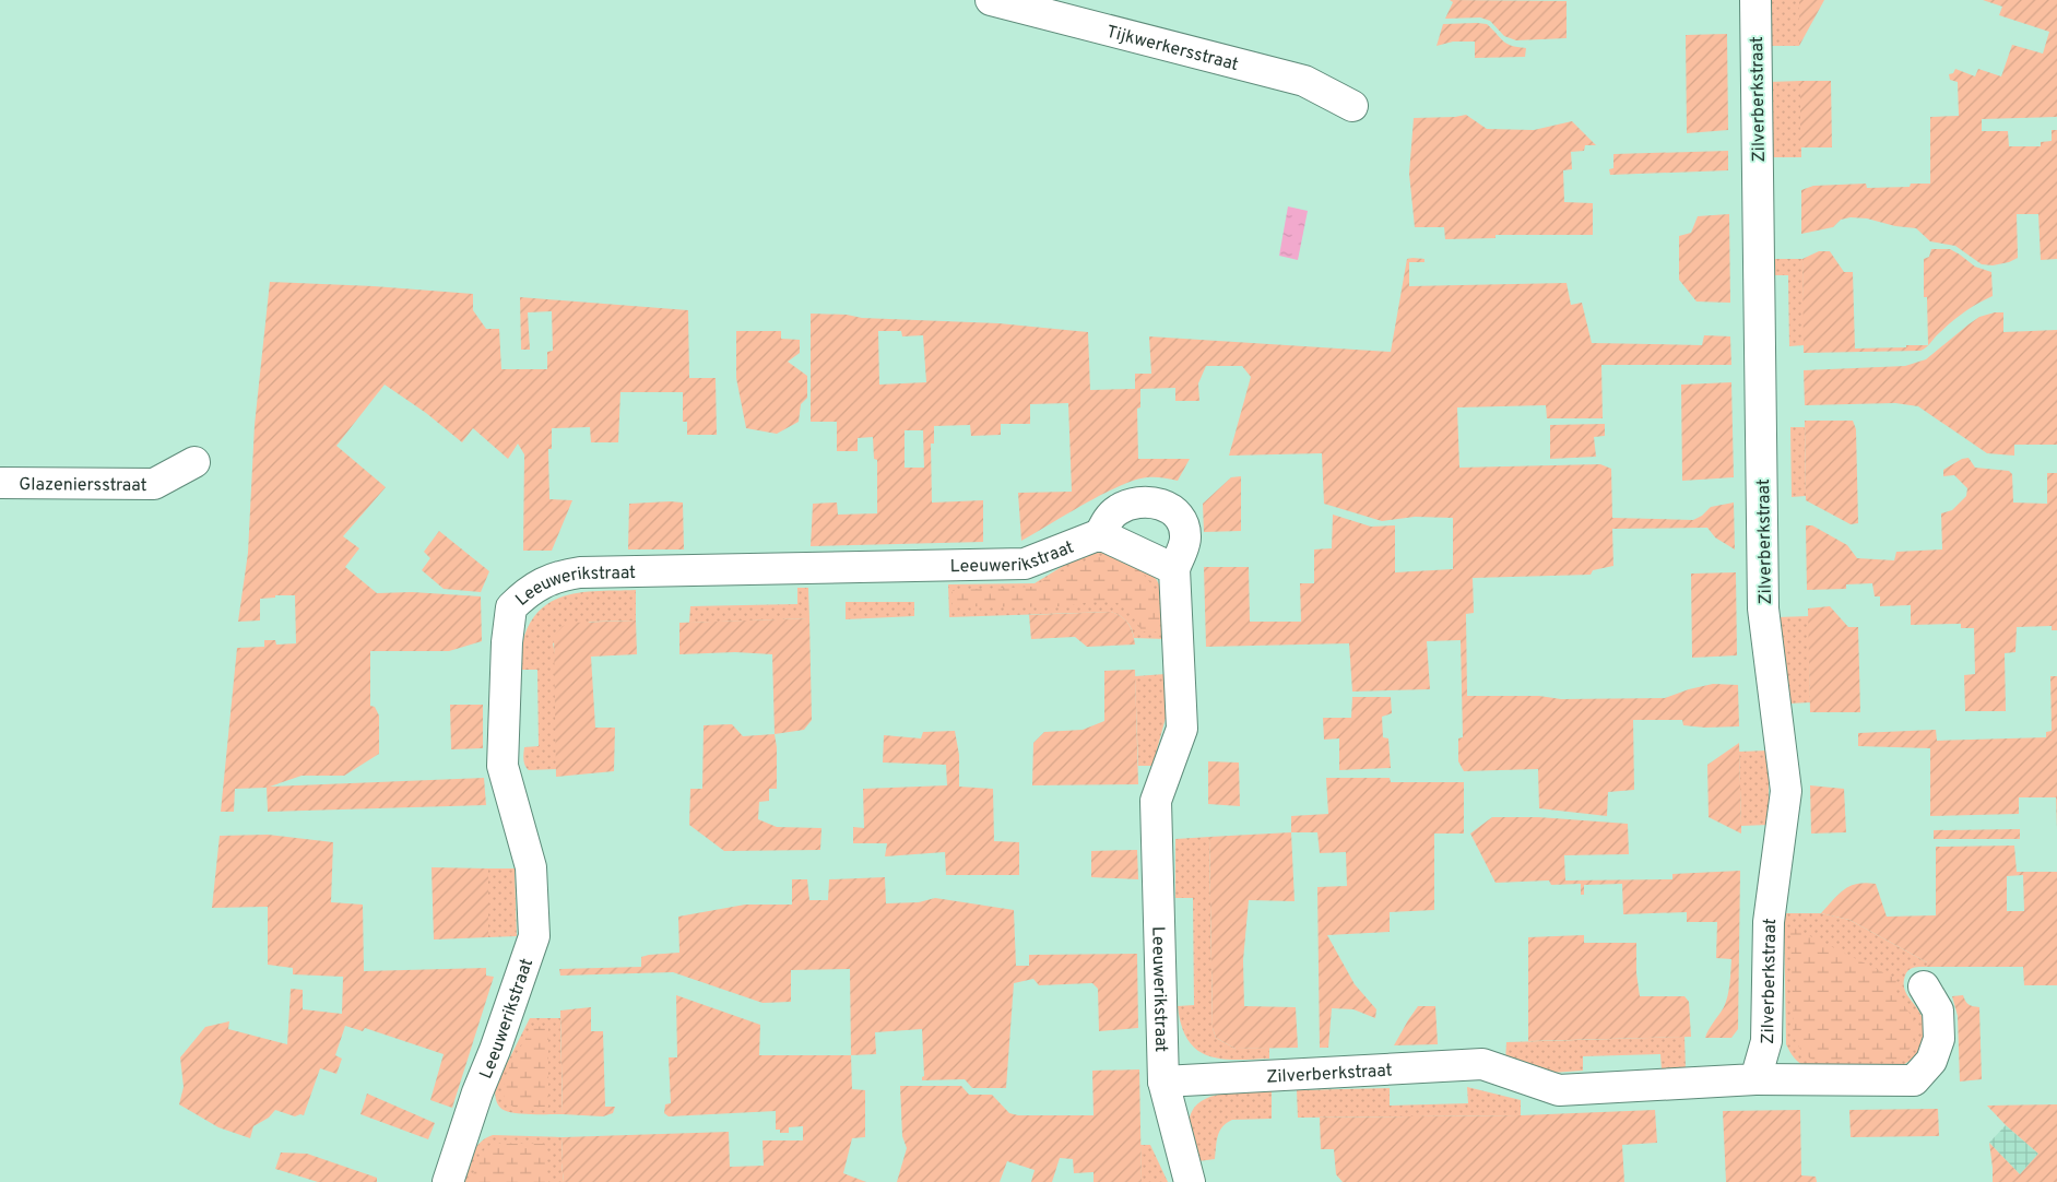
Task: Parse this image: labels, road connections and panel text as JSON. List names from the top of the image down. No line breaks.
{"streets":{"street":["Tijkwerkersstraat","Zilverberkstraat","Glazeniersstraat","Leeuwerikstraat"]},"crossings":[["Zilverberkstraat","Leeuwerikstraat"]]}
